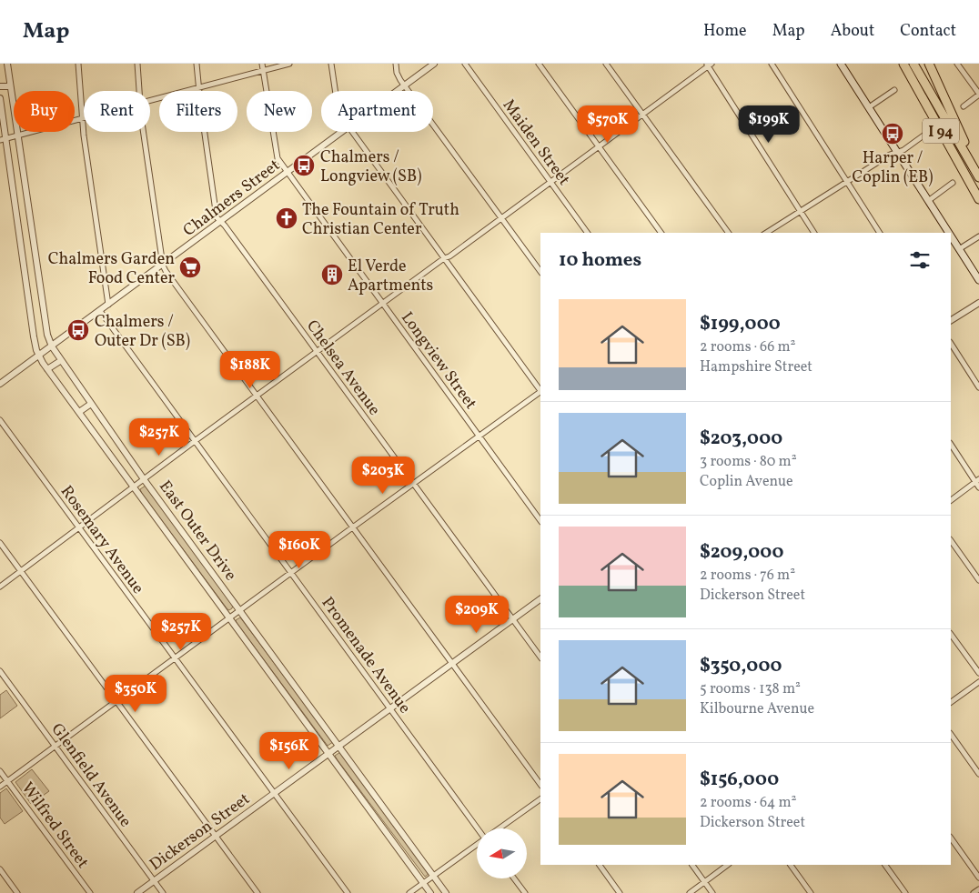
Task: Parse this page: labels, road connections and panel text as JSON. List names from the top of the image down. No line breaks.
{"streets":{"highway":["I 94"],"street":["Maiden Street","Chalmers Street","Longview Street","Chelsea Avenue","East Outer Drive","Rosemary Avenue","Promenade Avenue","Glenfield Avenue","Wilfred Street","Dickerson Street"]},"crossings":[["Chalmers Street","Longview Street"],["Chalmers Street","Chelsea Avenue"],["Chalmers Street","East Outer Drive"],["Chalmers Street","Promenade Avenue"],["Chelsea Avenue","Dickerson Street"],["East Outer Drive","Dickerson Street"],["Rosemary Avenue","Dickerson Street"],["Promenade Avenue","Dickerson Street"],["Glenfield Avenue","Dickerson Street"]],"places":{"bus stop":["Harper / Coplin (EB)","Chalmers / Longview (SB)","Chalmers / Outer Dr (SB)"],"church":["The Fountain of Truth Christian Center"],"supermarket":["Chalmers Garden Food Center"],"building":["El Verde Apartments"]},"north":"left","page":{"header":"Map","nav":["Home","Map","About","Contact"],"chip":["Buy","Rent","Filters","New","Apartment"],"price":["$570K","$199K","$188K","$257K","$203K","$160K","$209K","$257K","$350K","$156K"],"heading":"10 homes","list":[{"name":"$199,000","note":"2 rooms · 66 m² · Hampshire Street"},{"name":"$203,000","note":"3 rooms · 80 m² · Coplin Avenue"},{"name":"$209,000","note":"2 rooms · 76 m² · Dickerson Street"},{"name":"$350,000","note":"5 rooms · 138 m² · Kilbourne Avenue"},{"name":"$156,000","note":"2 rooms · 64 m² · Dickerson Street"}]}}
